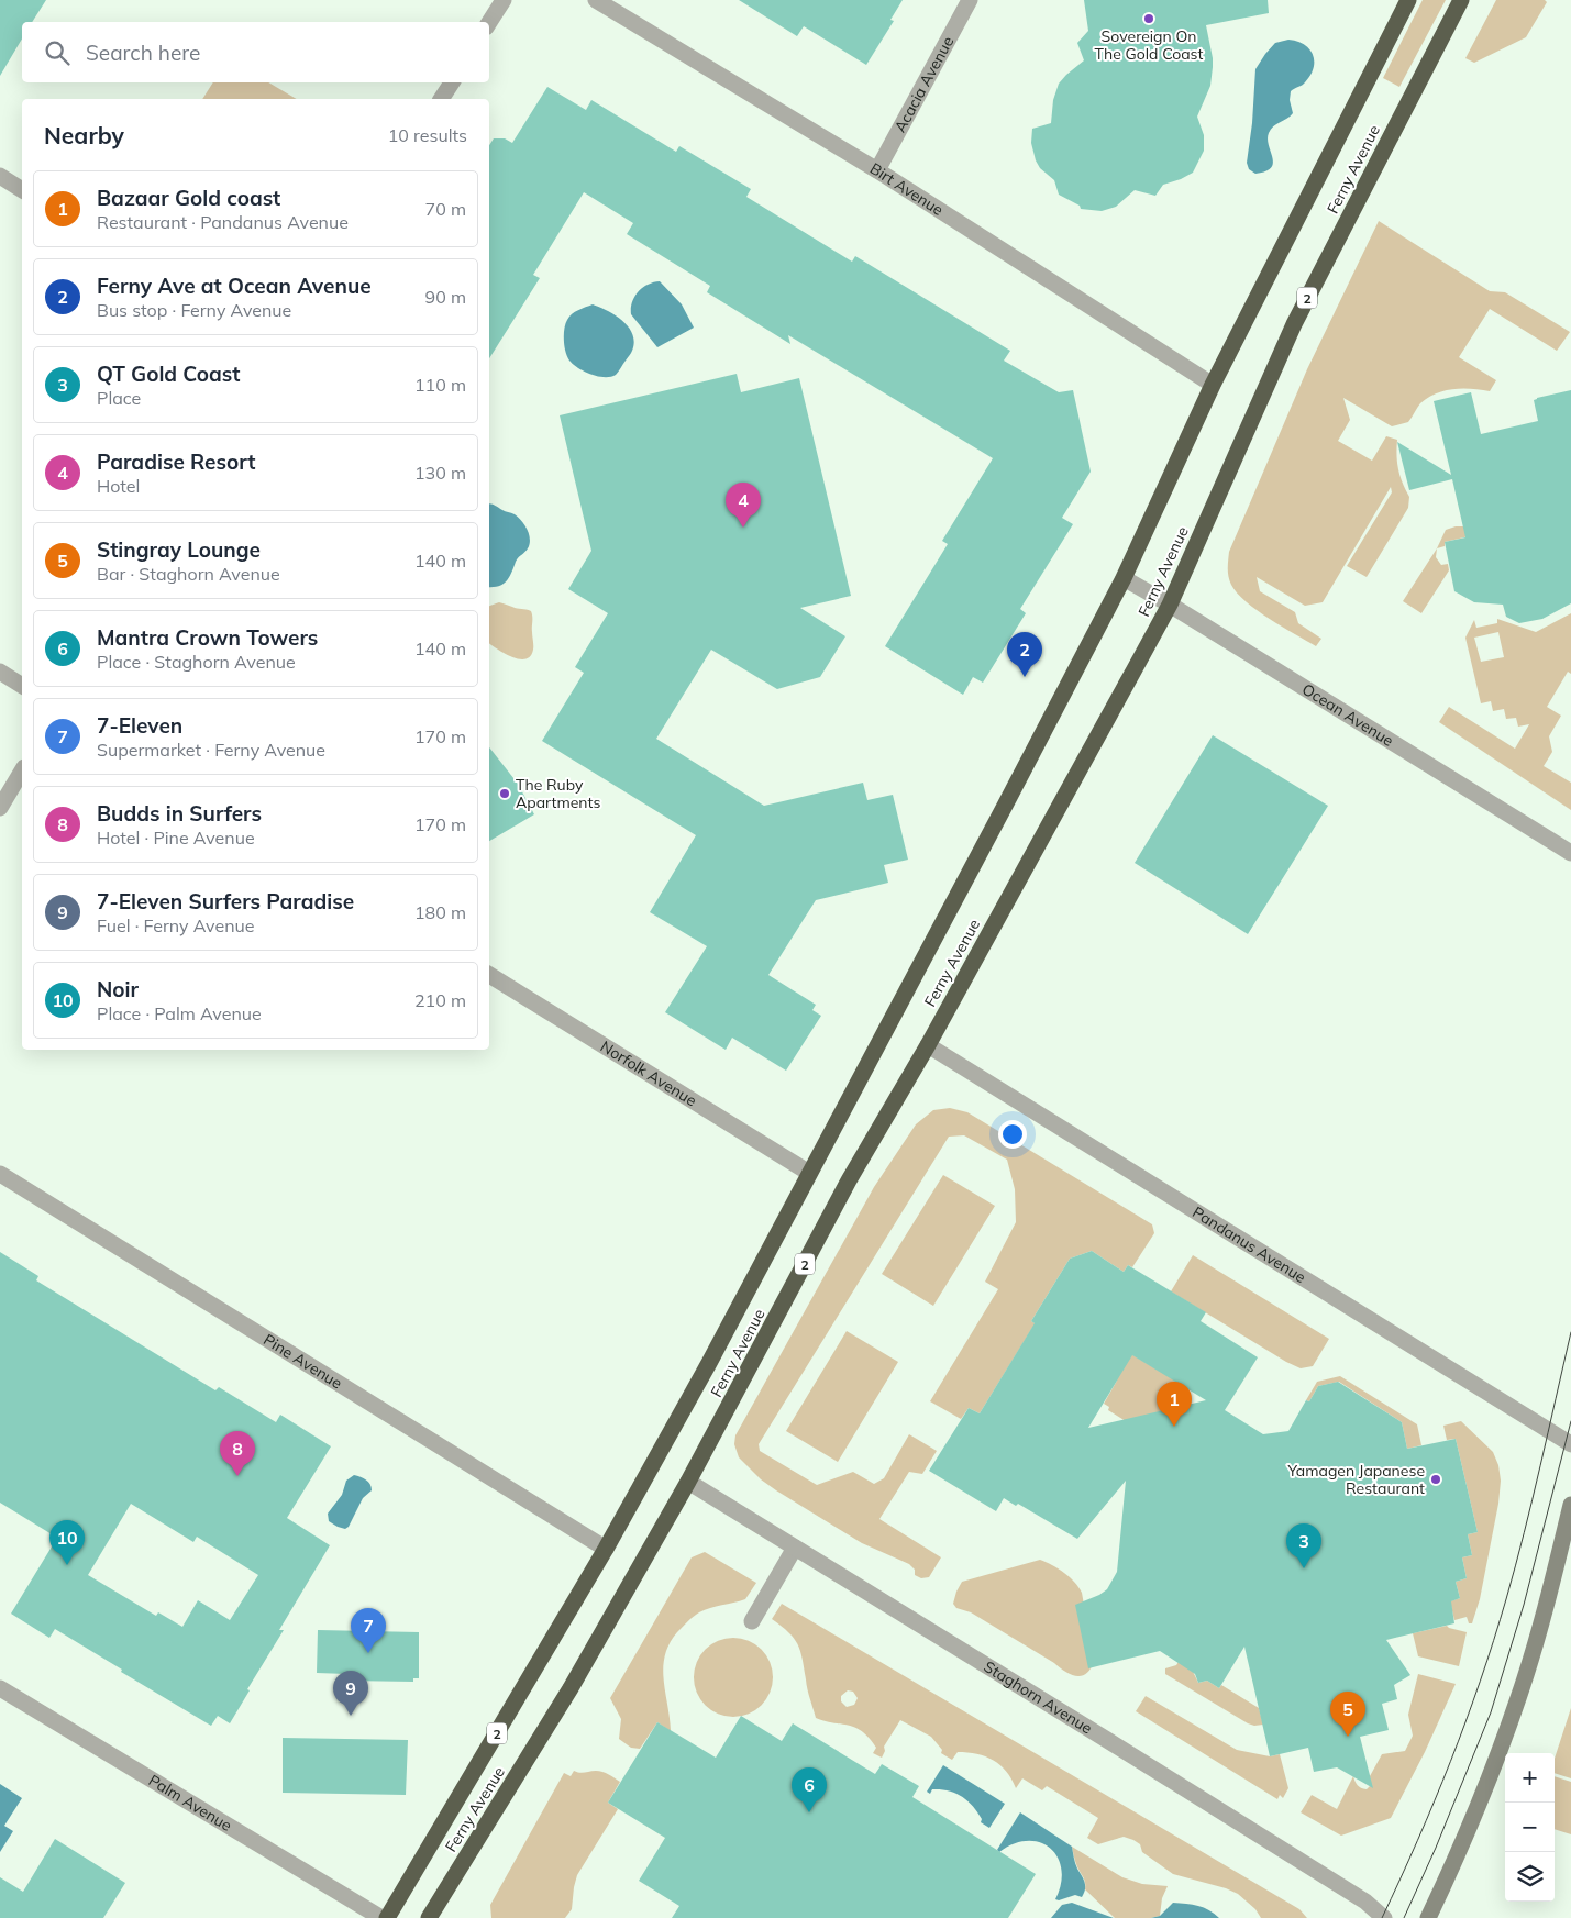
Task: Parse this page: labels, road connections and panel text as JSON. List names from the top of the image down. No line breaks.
{"streets":{"highway":["Ferny Avenue","2"],"street":["Acacia Avenue","Birt Avenue","Ocean Avenue","Norfolk Avenue","Pandanus Avenue","Pine Avenue","Staghorn Avenue","Palm Avenue"]},"crossings":[["Acacia Avenue","Birt Avenue"],["Ferny Avenue","Birt Avenue"],["Ferny Avenue","Ocean Avenue"],["Ferny Avenue","Norfolk Avenue"],["Ferny Avenue","Pandanus Avenue"],["Ferny Avenue","Pine Avenue"],["Ferny Avenue","Staghorn Avenue"]],"places":["Sovereign On The Gold Coast","The Ruby Apartments","Yamagen Japanese Restaurant"],"page":{"search":"Search here","heading":["Nearby","10 results"],"list":[{"mark":"1","name":"Bazaar Gold coast","note":"Restaurant · Pandanus Avenue","value":"70 m"},{"mark":"2","name":"Ferny Ave at Ocean Avenue","note":"Bus stop · Ferny Avenue","value":"90 m"},{"mark":"3","name":"QT Gold Coast","note":"Place","value":"110 m"},{"mark":"4","name":"Paradise Resort","note":"Hotel","value":"130 m"},{"mark":"5","name":"Stingray Lounge","note":"Bar · Staghorn Avenue","value":"140 m"},{"mark":"6","name":"Mantra Crown Towers","note":"Place · Staghorn Avenue","value":"140 m"},{"mark":"7","name":"7-Eleven","note":"Supermarket · Ferny Avenue","value":"170 m"},{"mark":"8","name":"Budds in Surfers","note":"Hotel · Pine Avenue","value":"170 m"},{"mark":"9","name":"7-Eleven Surfers Paradise","note":"Fuel · Ferny Avenue","value":"180 m"},{"mark":"10","name":"Noir","note":"Place · Palm Avenue","value":"210 m"}],"pins":["4","2","1","8","10","3","7","9","5","6"],"map_buttons":["+","−"]}}
